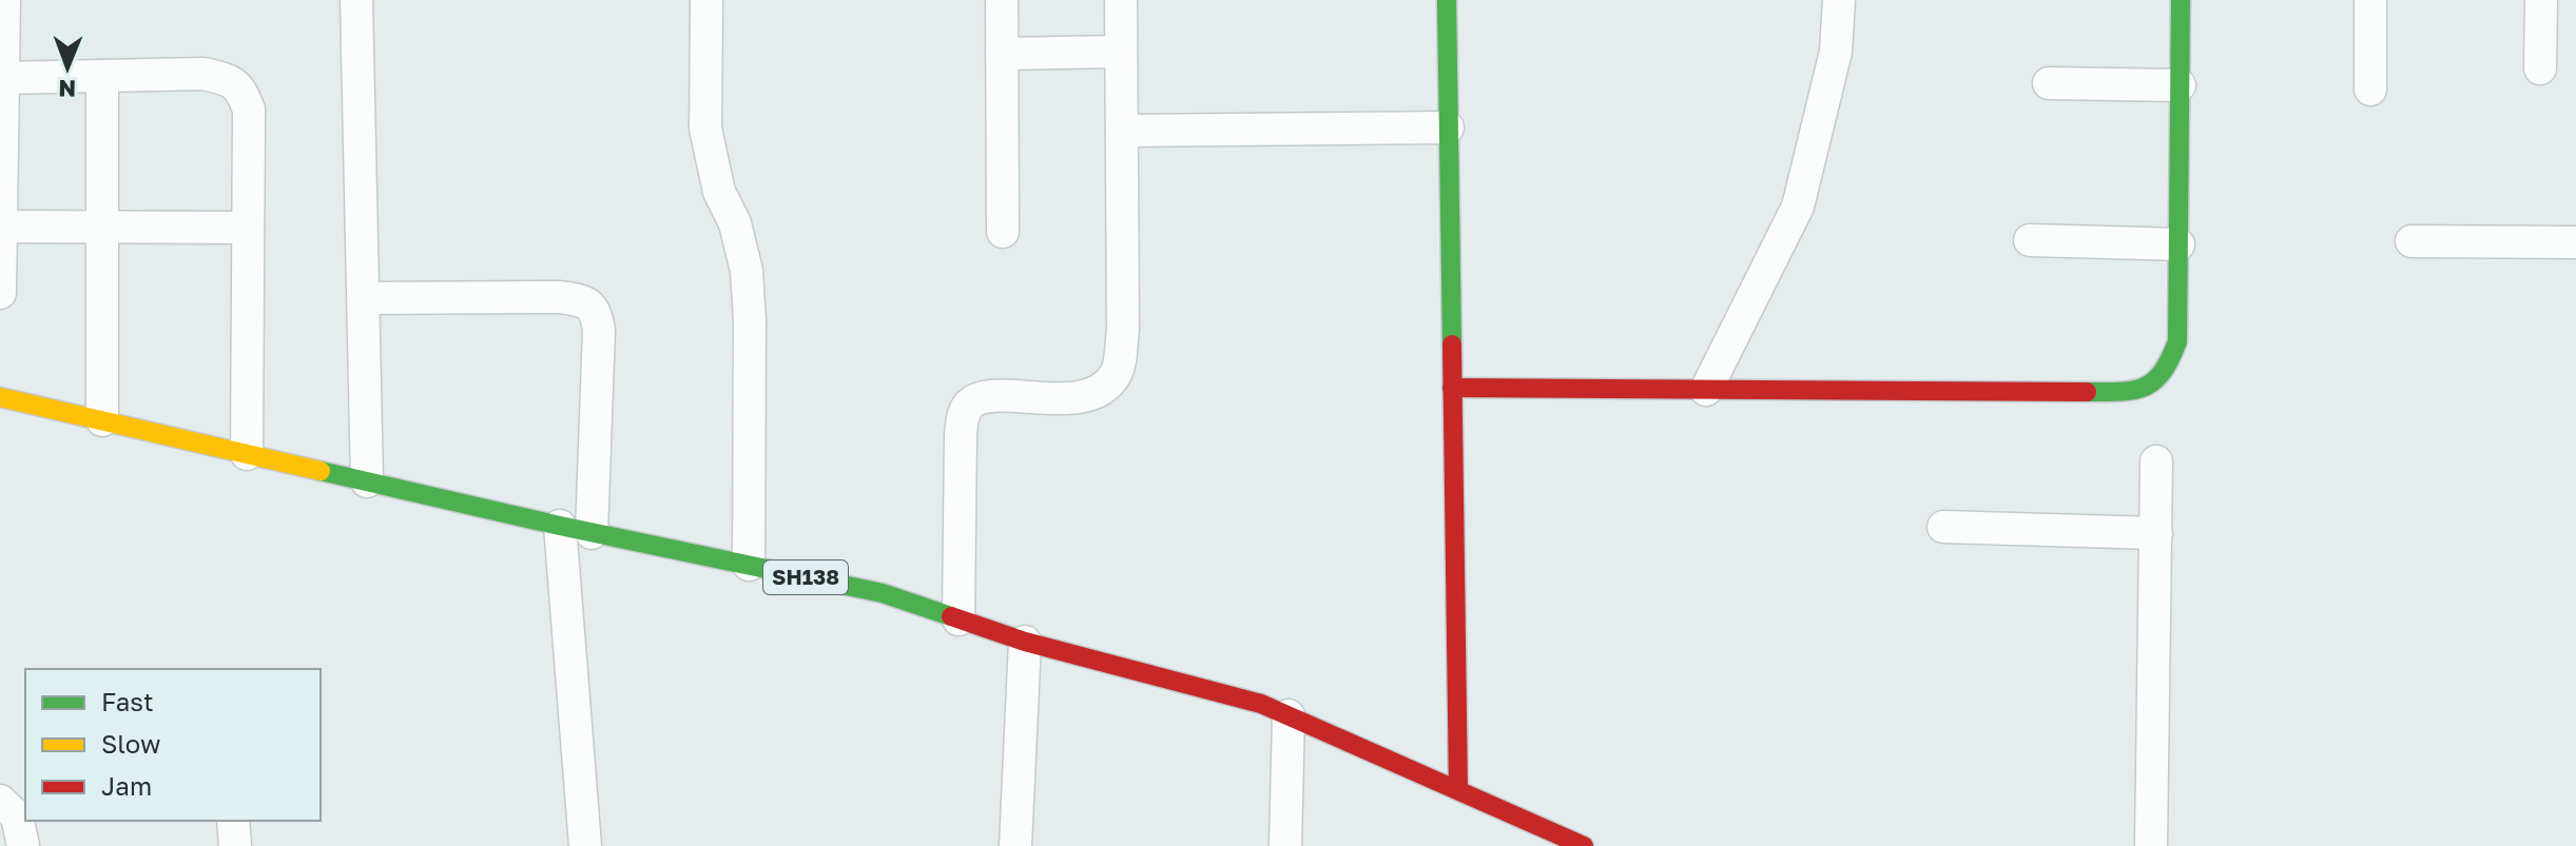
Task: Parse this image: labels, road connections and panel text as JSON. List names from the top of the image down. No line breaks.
{"streets":{"street":["SH138"]},"legend":["Fast","Slow","Jam"],"north":"bottom"}
